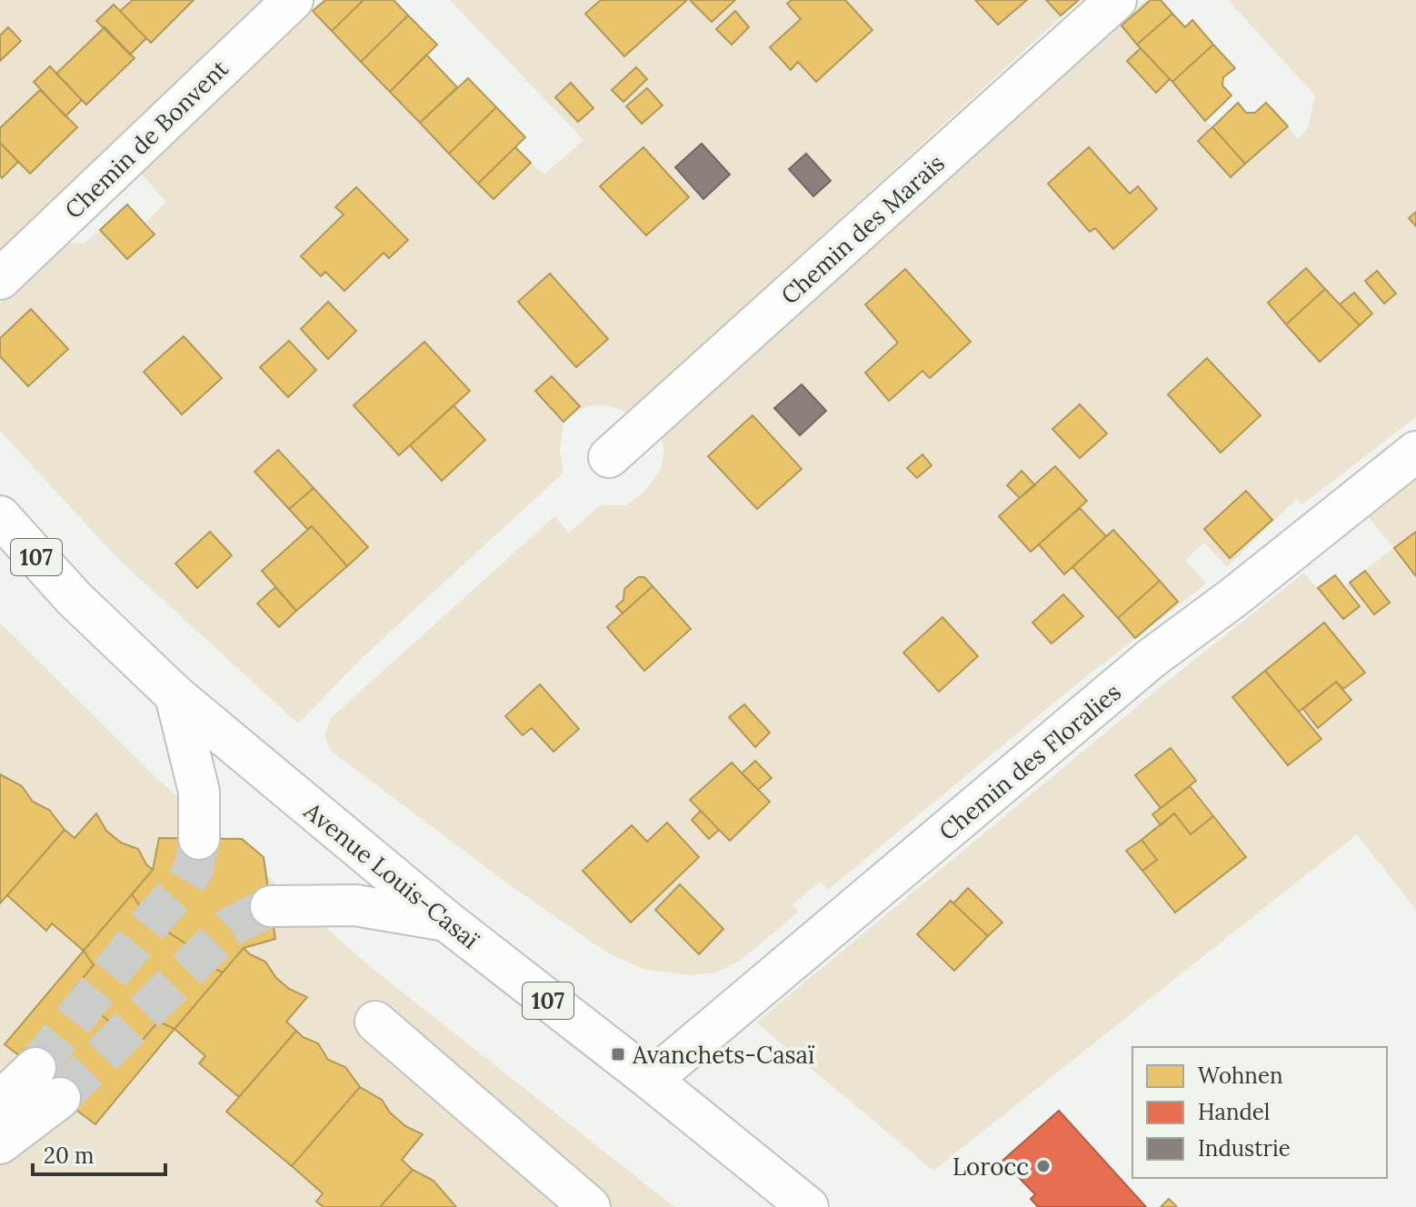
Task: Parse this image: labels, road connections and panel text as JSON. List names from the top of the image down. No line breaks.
{"streets":{"street":["Chemin de Bonvent","Chemin des Marais","107","Chemin des Floralies","Avenue Louis-Casaï"]},"crossings":[["Chemin des Floralies","Avenue Louis-Casaï"]],"places":{"transit":["Avanchets-Casaï"],"other":["Lorocc"]},"legend":["Wohnen","Handel","Industrie"],"scale_bar":"20 m"}
